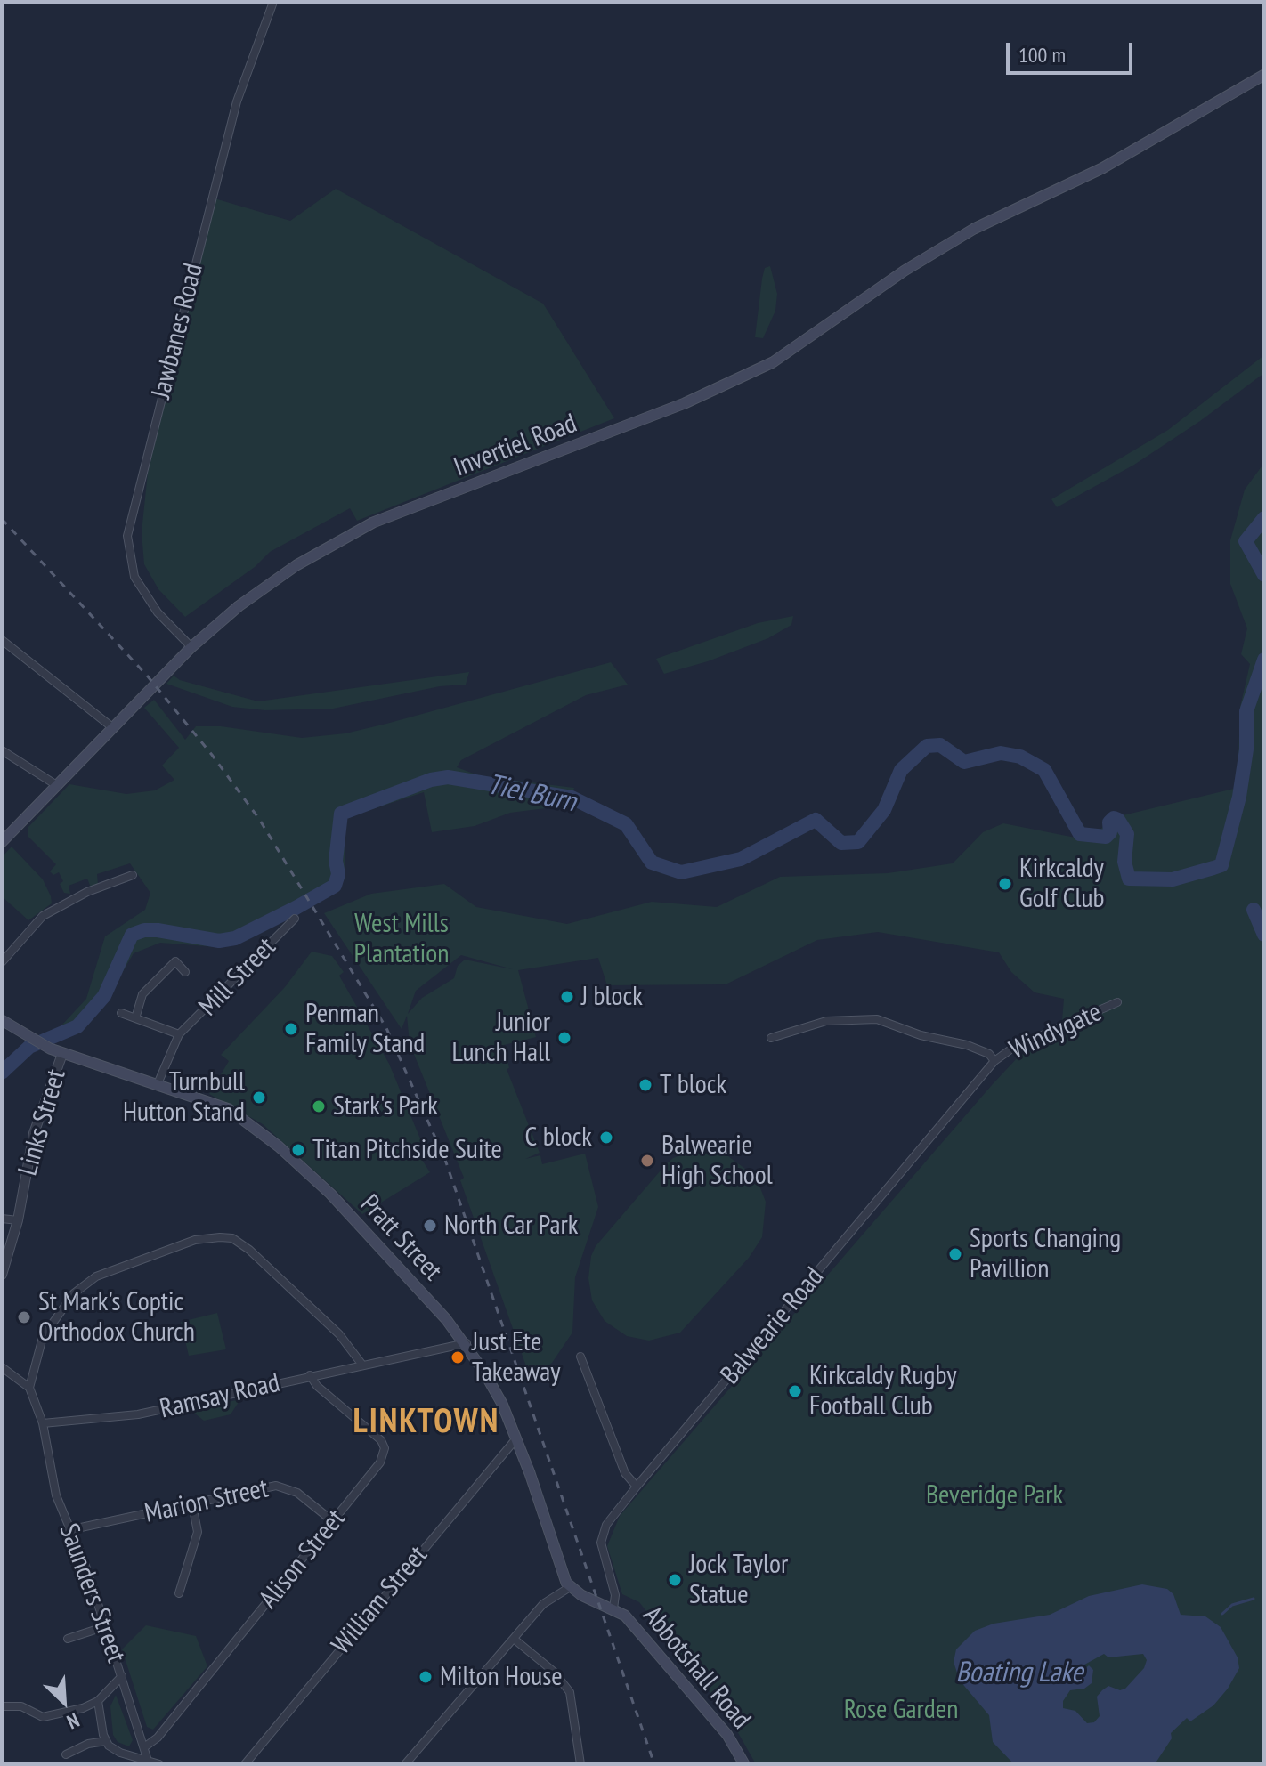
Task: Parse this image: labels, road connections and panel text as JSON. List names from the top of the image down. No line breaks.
{"streets":{"main road":["Invertiel Road","Pratt Street","Abbotshall Road"],"street":["Jawbanes Road","Mill Street","Windygate","Links Street","Balwearie Road","Ramsay Road","Marion Street","Alison Street","Saunders Street","William Street"]},"crossings":[["Jawbanes Road","Invertiel Road"],["Mill Street","Pratt Street"],["Windygate","Balwearie Road"],["Links Street","Pratt Street"],["Pratt Street","Ramsay Road"],["Pratt Street","William Street"],["Pratt Street","Abbotshall Road"],["Balwearie Road","Abbotshall Road"],["Ramsay Road","Alison Street"],["Ramsay Road","Saunders Street"],["Marion Street","Alison Street"],["Marion Street","Saunders Street"],["Alison Street","Saunders Street"]],"districts":["LINKTOWN"],"water":["Tiel Burn","Boating Lake"],"parks":["West Mills Plantation","Beveridge Park","Rose Garden"],"places":["Kirkcaldy Golf Club","J block","Penman Family Stand","Junior Lunch Hall","T block","Turnbull Hutton Stand","Stark's Park","C block","Titan Pitchside Suite","Balwearie High School","North Car Park","Sports Changing Pavillion","St Mark's Coptic Orthodox Church","Just Ete Takeaway","Kirkcaldy Rugby Football Club","Jock Taylor Statue","Milton House"],"scale_bar":"100 m","north":"bottom right"}
